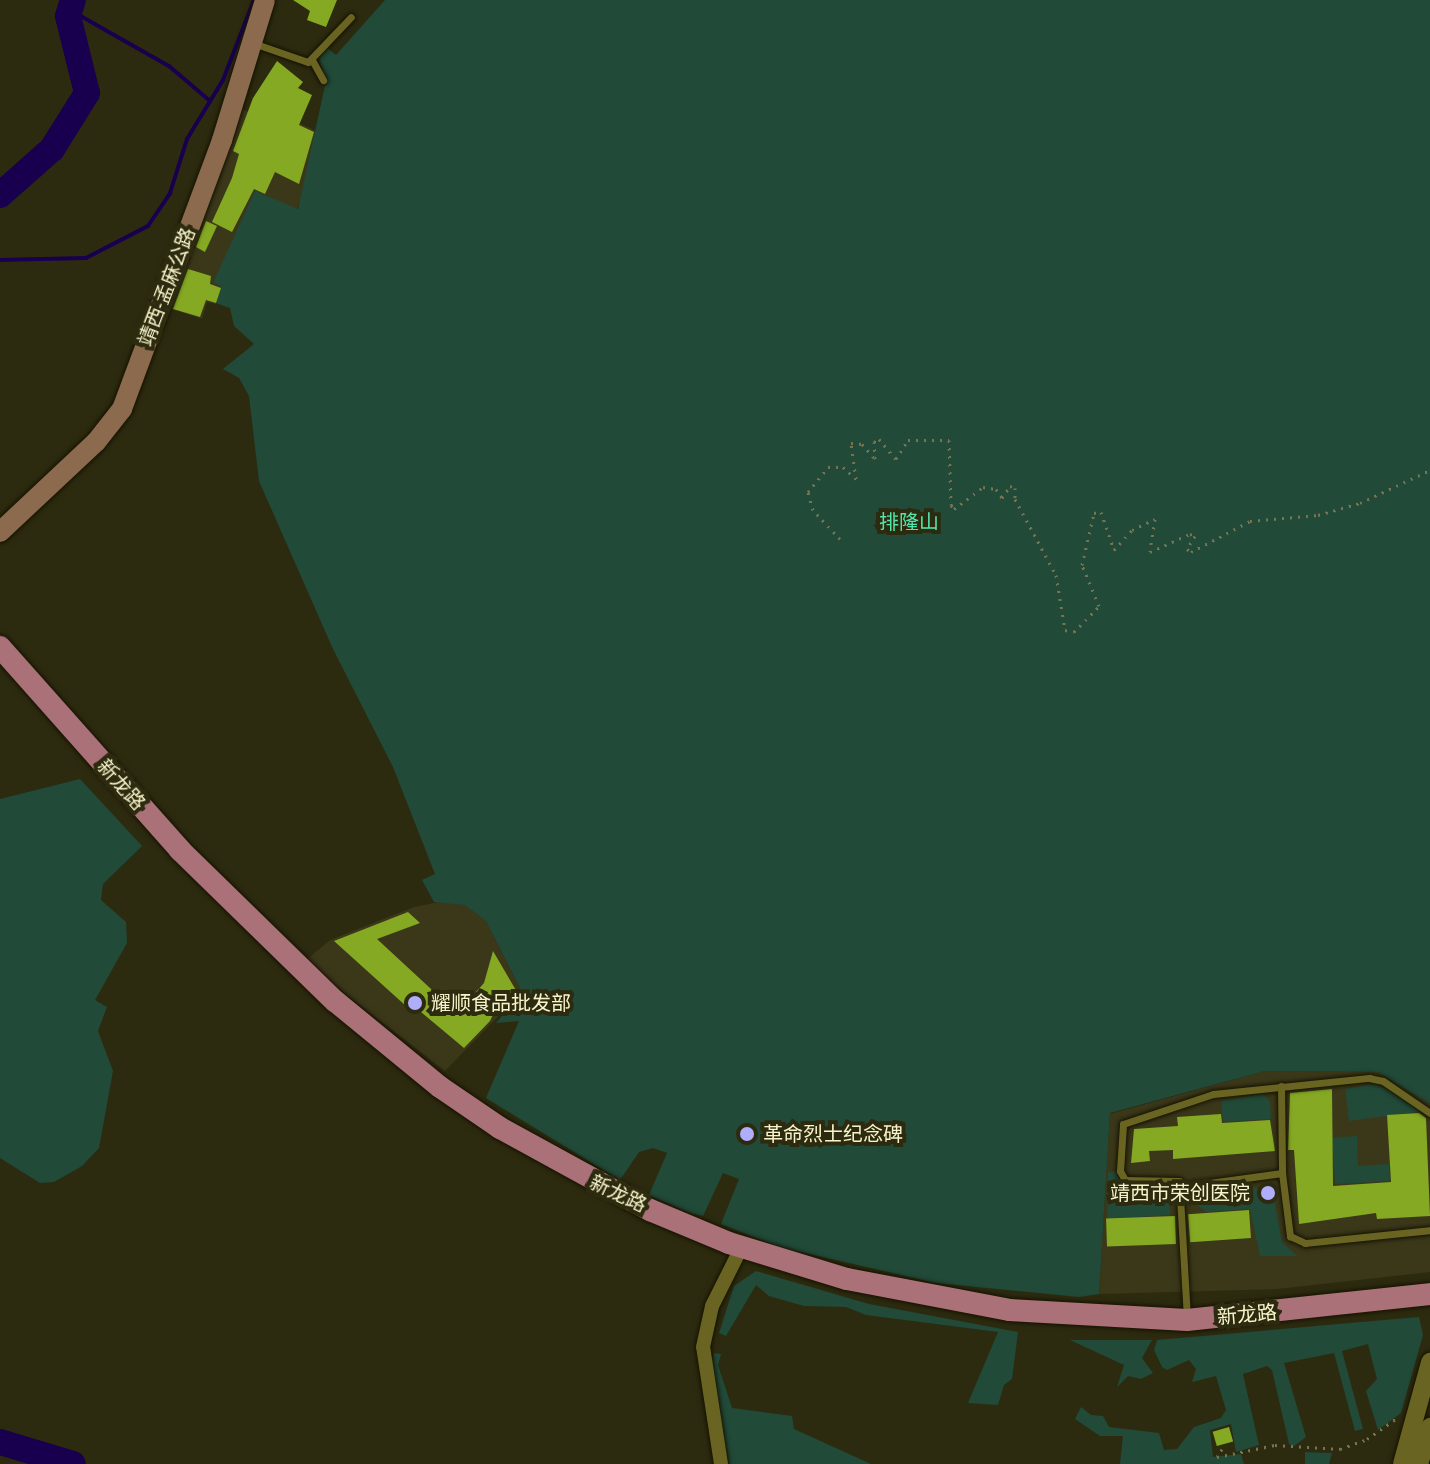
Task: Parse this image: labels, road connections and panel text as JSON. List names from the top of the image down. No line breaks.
{"streets":{"main road":["靖西-孟麻公路","新龙路"]},"parks":["排隆山"],"places":["耀顺食品批发部","革命烈士纪念碑","靖西市荣创医院"]}
